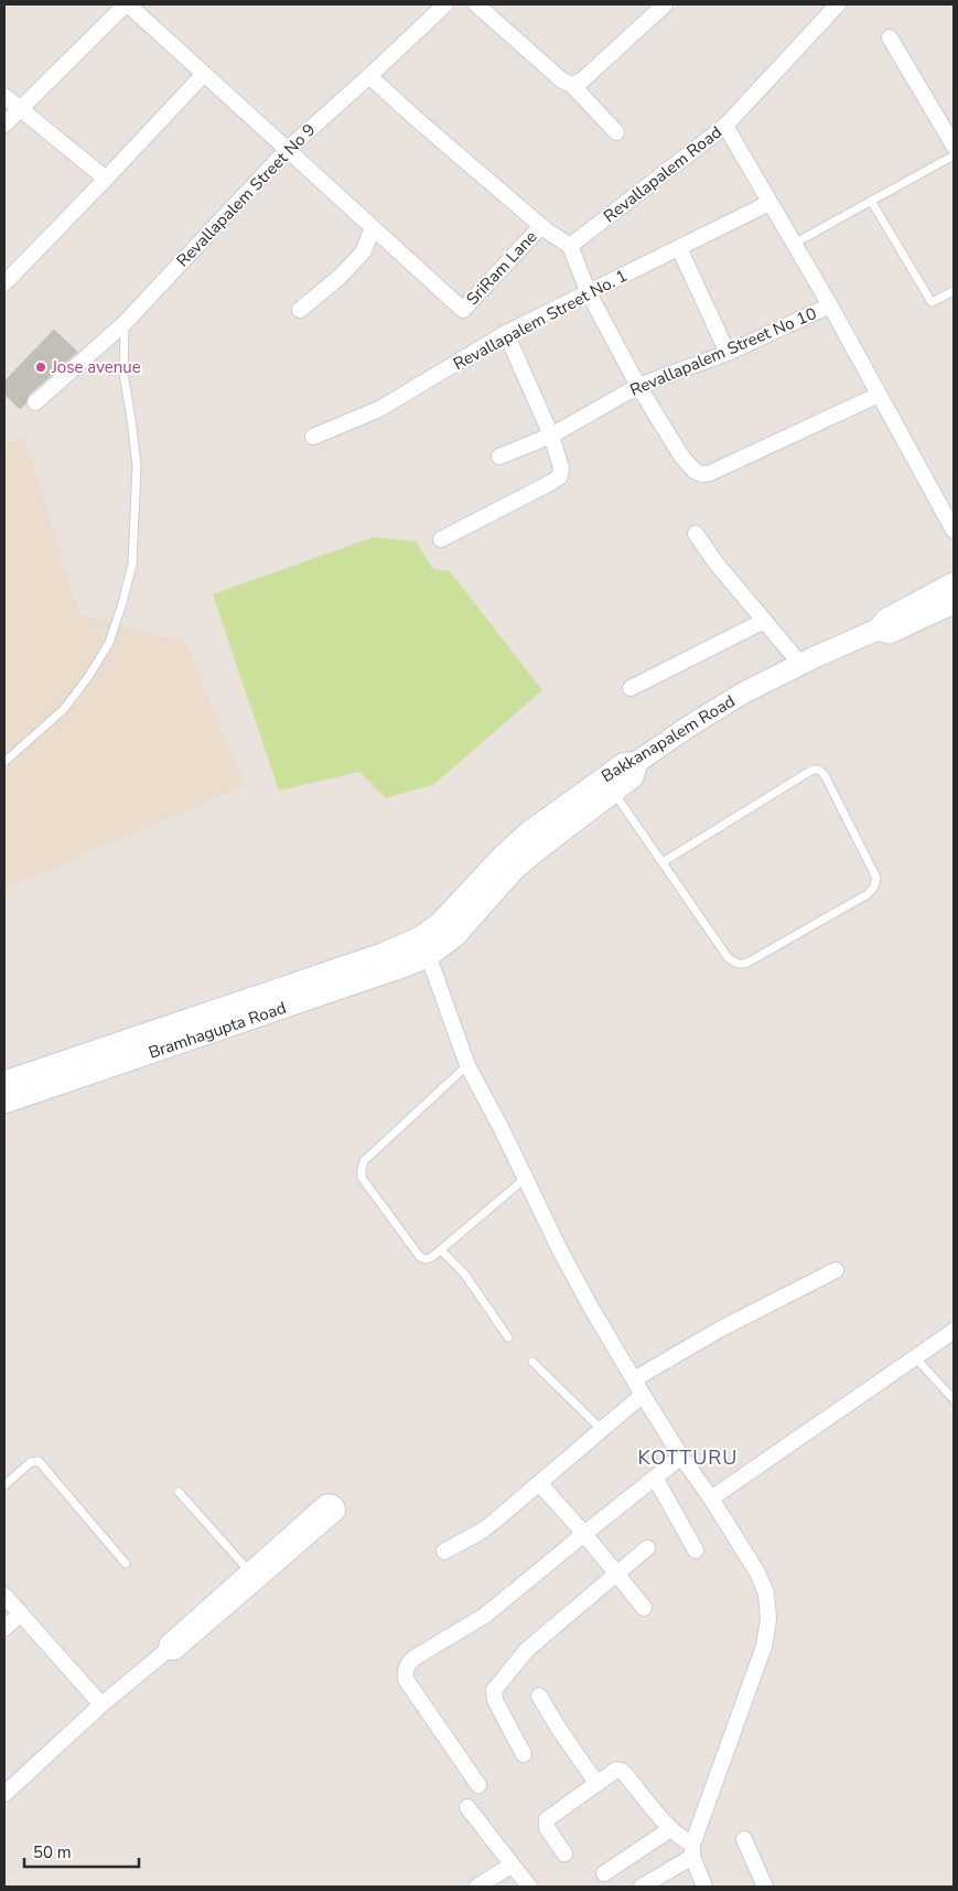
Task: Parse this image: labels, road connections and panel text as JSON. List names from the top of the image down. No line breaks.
{"streets":{"street":["Revallapalem Road","Revallapalem Street No 9","SriRam Lane","Revallapalem Street No. 1","Revallapalem Street No 10","Bakkanapalem Road","Bramhagupta Road"]},"crossings":[["Revallapalem Road","Revallapalem Street No. 1"],["Revallapalem Road","Revallapalem Street No 10"],["Bakkanapalem Road","Bramhagupta Road"]],"districts":["KOTTURU"],"places":["Jose avenue"],"scale_bar":"50 m"}
